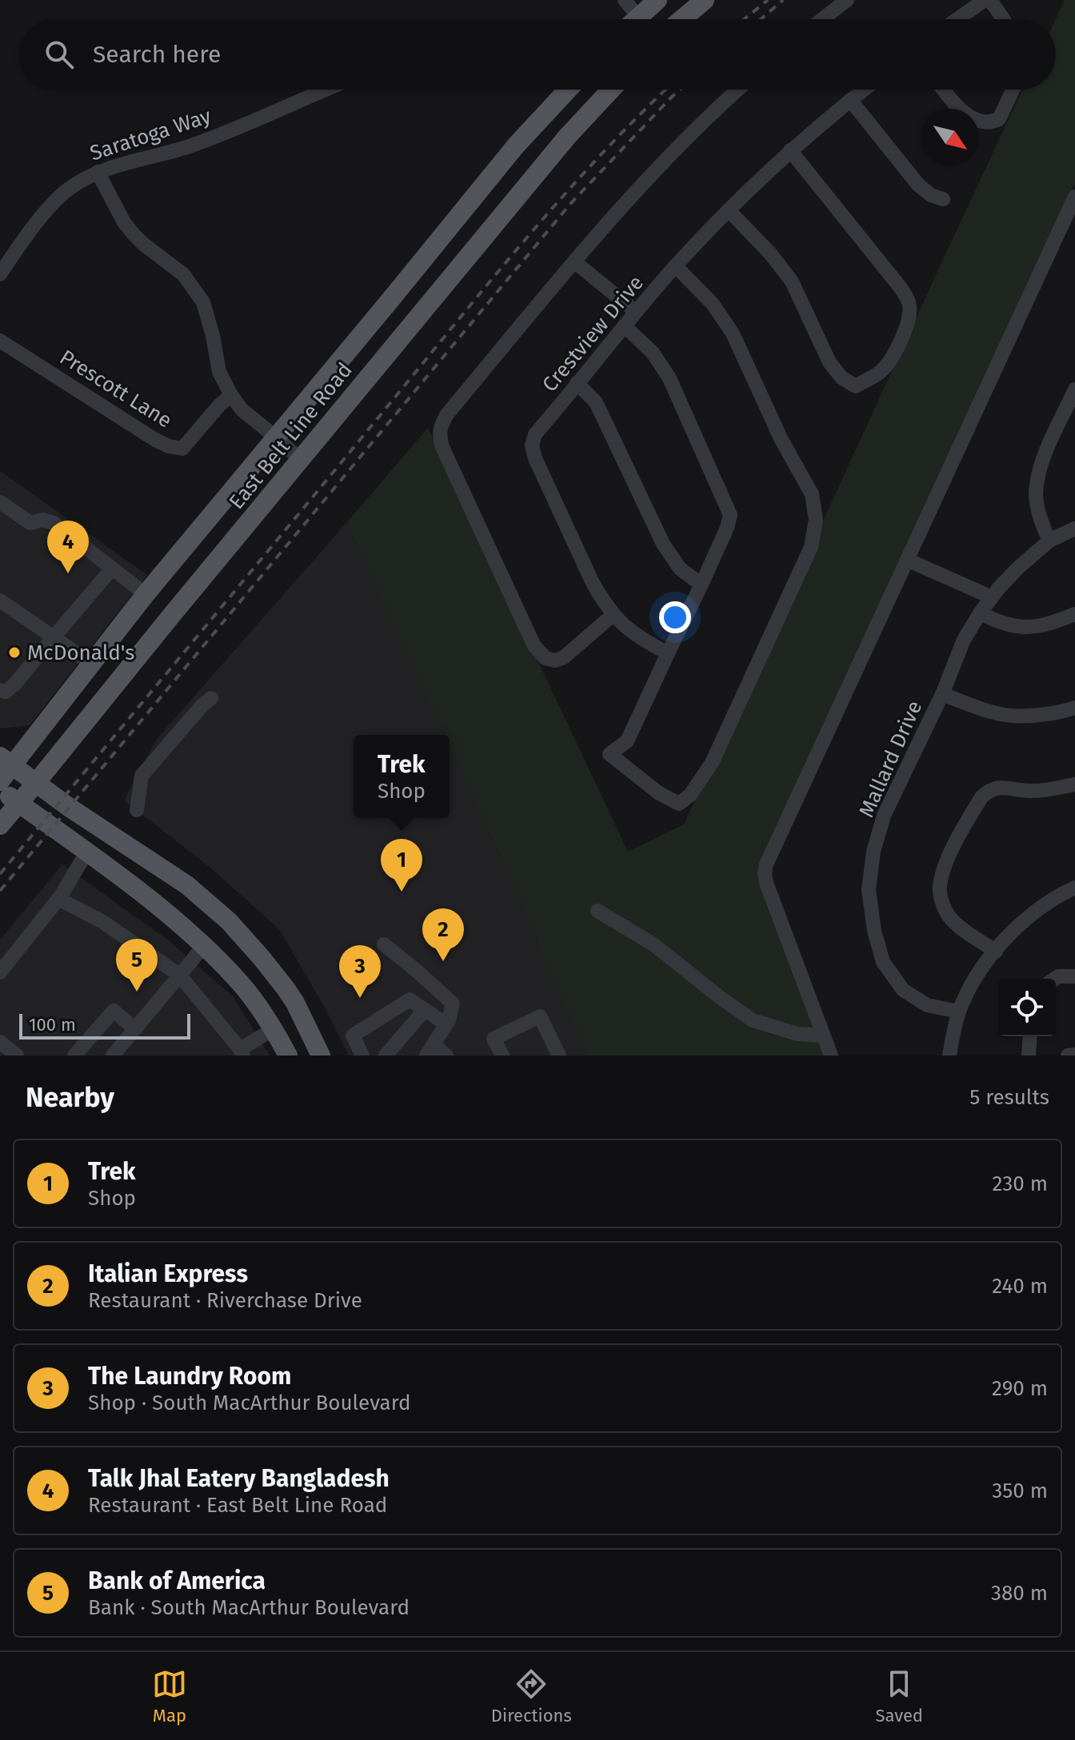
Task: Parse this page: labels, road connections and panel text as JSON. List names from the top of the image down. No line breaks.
{"streets":{"main road":["East Belt Line Road"],"street":["Saratoga Way","Crestview Drive","Prescott Lane","Mallard Drive"]},"places":["McDonald's"],"scale_bar":"100 m","north":"bottom right","page":{"search":"Search here","pins":["4","1","2","5","3"],"popup":["Trek","Shop"],"scale":"100 m","heading":["Nearby","5 results"],"list":[{"mark":"1","name":"Trek","note":"Shop","value":"230 m"},{"mark":"2","name":"Italian Express","note":"Restaurant · Riverchase Drive","value":"240 m"},{"mark":"3","name":"The Laundry Room","note":"Shop · South MacArthur Boulevard","value":"290 m"},{"mark":"4","name":"Talk Jhal Eatery Bangladesh","note":"Restaurant · East Belt Line Road","value":"350 m"},{"mark":"5","name":"Bank of America","note":"Bank · South MacArthur Boulevard","value":"380 m"}],"nav":["Map","Directions","Saved"]}}
